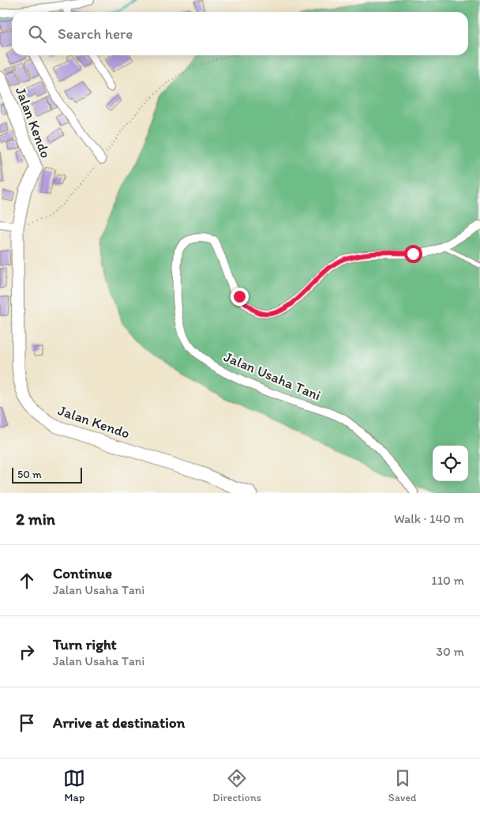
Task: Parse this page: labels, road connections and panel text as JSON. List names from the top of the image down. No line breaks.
{"streets":{"street":["Jalan Kendo","Jalan Usaha Tani"]},"scale_bar":"50 m","page":{"search":"Search here","scale":"50 m","heading":["2 min","Walk · 140 m"],"list":[["Continue","Jalan Usaha Tani","110 m"],["Turn right","Jalan Usaha Tani","30 m"],"Arrive at destination"],"nav":["Map","Directions","Saved"]}}
